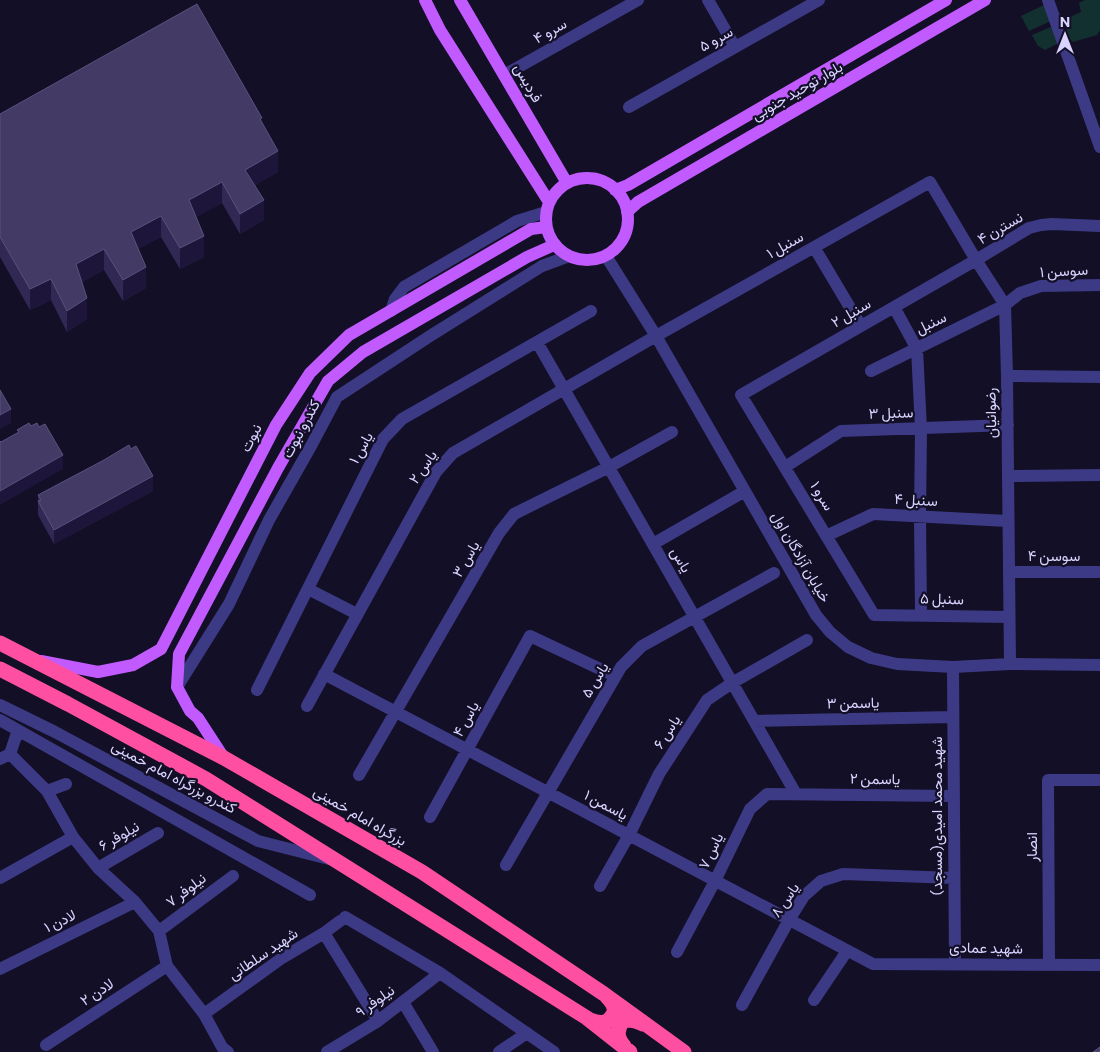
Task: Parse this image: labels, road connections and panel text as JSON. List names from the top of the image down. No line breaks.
{"streets":{"highway":["بزرگراه امام خمینی"],"main road":["فردیس","بلوار توحید جنوبی","نبوت"],"street":["سرو ۴","سرو ۵","نسترن ۴","سنبل ۱","سوسن ۱","سنبل ۲","سنبل","سنبل ۳","رضوانیان","کندرو نبوت","یاس ۱","یاس ۲","سرو ۱","سنبل ۴","سوسن ۴","خیابان آزادگان اول","یاس ۳","یاس","سنبل ۵","یاس ۵","یاسمن ۳","یاس ۴","یاس ۶","کندرو بزرگراه امام خمینی","یاسمن ۲","یاسمن ۱","(مسجد)شهید محمد امیدی","نیلوفر ۶","انصار","یاس ۷","نیلوفر ۷","یاس ۸","لادن ۱","شهید عمادی","شهید سلطانی","لادن ۲","نیلوفر ۹"]},"crossings":[["سرو ۴","فردیس"],["فردیس","بلوار توحید جنوبی"],["فردیس","کندرو نبوت"],["فردیس","نبوت"],["فردیس","خیابان آزادگان اول"],["بلوار توحید جنوبی","کندرو نبوت"],["بلوار توحید جنوبی","نبوت"],["بلوار توحید جنوبی","خیابان آزادگان اول"],["نسترن ۴","سنبل ۱"],["نسترن ۴","سنبل ۲"],["سنبل ۱","سنبل ۲"],["سنبل ۱","یاس ۲"],["سنبل ۱","خیابان آزادگان اول"],["سوسن ۱","سنبل"],["سوسن ۱","رضوانیان"],["سنبل ۲","سرو ۱"],["سنبل","رضوانیان"],["سنبل ۳","رضوانیان"],["سنبل ۳","سرو ۱"],["رضوانیان","سنبل ۴"],["رضوانیان","سوسن ۴"],["رضوانیان","خیابان آزادگان اول"],["رضوانیان","سنبل ۵"],["کندرو نبوت","نبوت"],["کندرو نبوت","خیابان آزادگان اول"],["نبوت","خیابان آزادگان اول"],["نبوت","بزرگراه امام خمینی"],["یاس ۱","یاس"],["یاس ۲","خیابان آزادگان اول"],["یاس ۲","یاس"],["یاس ۲","یاسمن ۱"],["سرو ۱","سنبل ۴"],["سرو ۱","سنبل ۵"],["خیابان آزادگان اول","(مسجد)شهید محمد امیدی"],["یاس ۳","یاس"],["یاس ۳","یاسمن ۱"],["یاس","یاس ۵"],["یاس","یاسمن ۳"],["یاس","یاس ۶"],["یاس","یاسمن ۲"],["یاس","یاس ۷"],["یاس ۵","یاس ۴"],["یاس ۵","یاسمن ۱"],["یاسمن ۳","(مسجد)شهید محمد امیدی"],["یاس ۴","یاسمن ۱"],["یاس ۶","یاسمن ۱"],["یاسمن ۲","(مسجد)شهید محمد امیدی"],["یاسمن ۲","یاس ۷"],["یاسمن ۱","یاس ۷"],["یاسمن ۱","یاس ۸"],["یاسمن ۱","شهید عمادی"],["(مسجد)شهید محمد امیدی","یاس ۸"],["(مسجد)شهید محمد امیدی","شهید عمادی"],["انصار","شهید عمادی"],["شهید سلطانی","نیلوفر ۹"]],"north":"top"}
